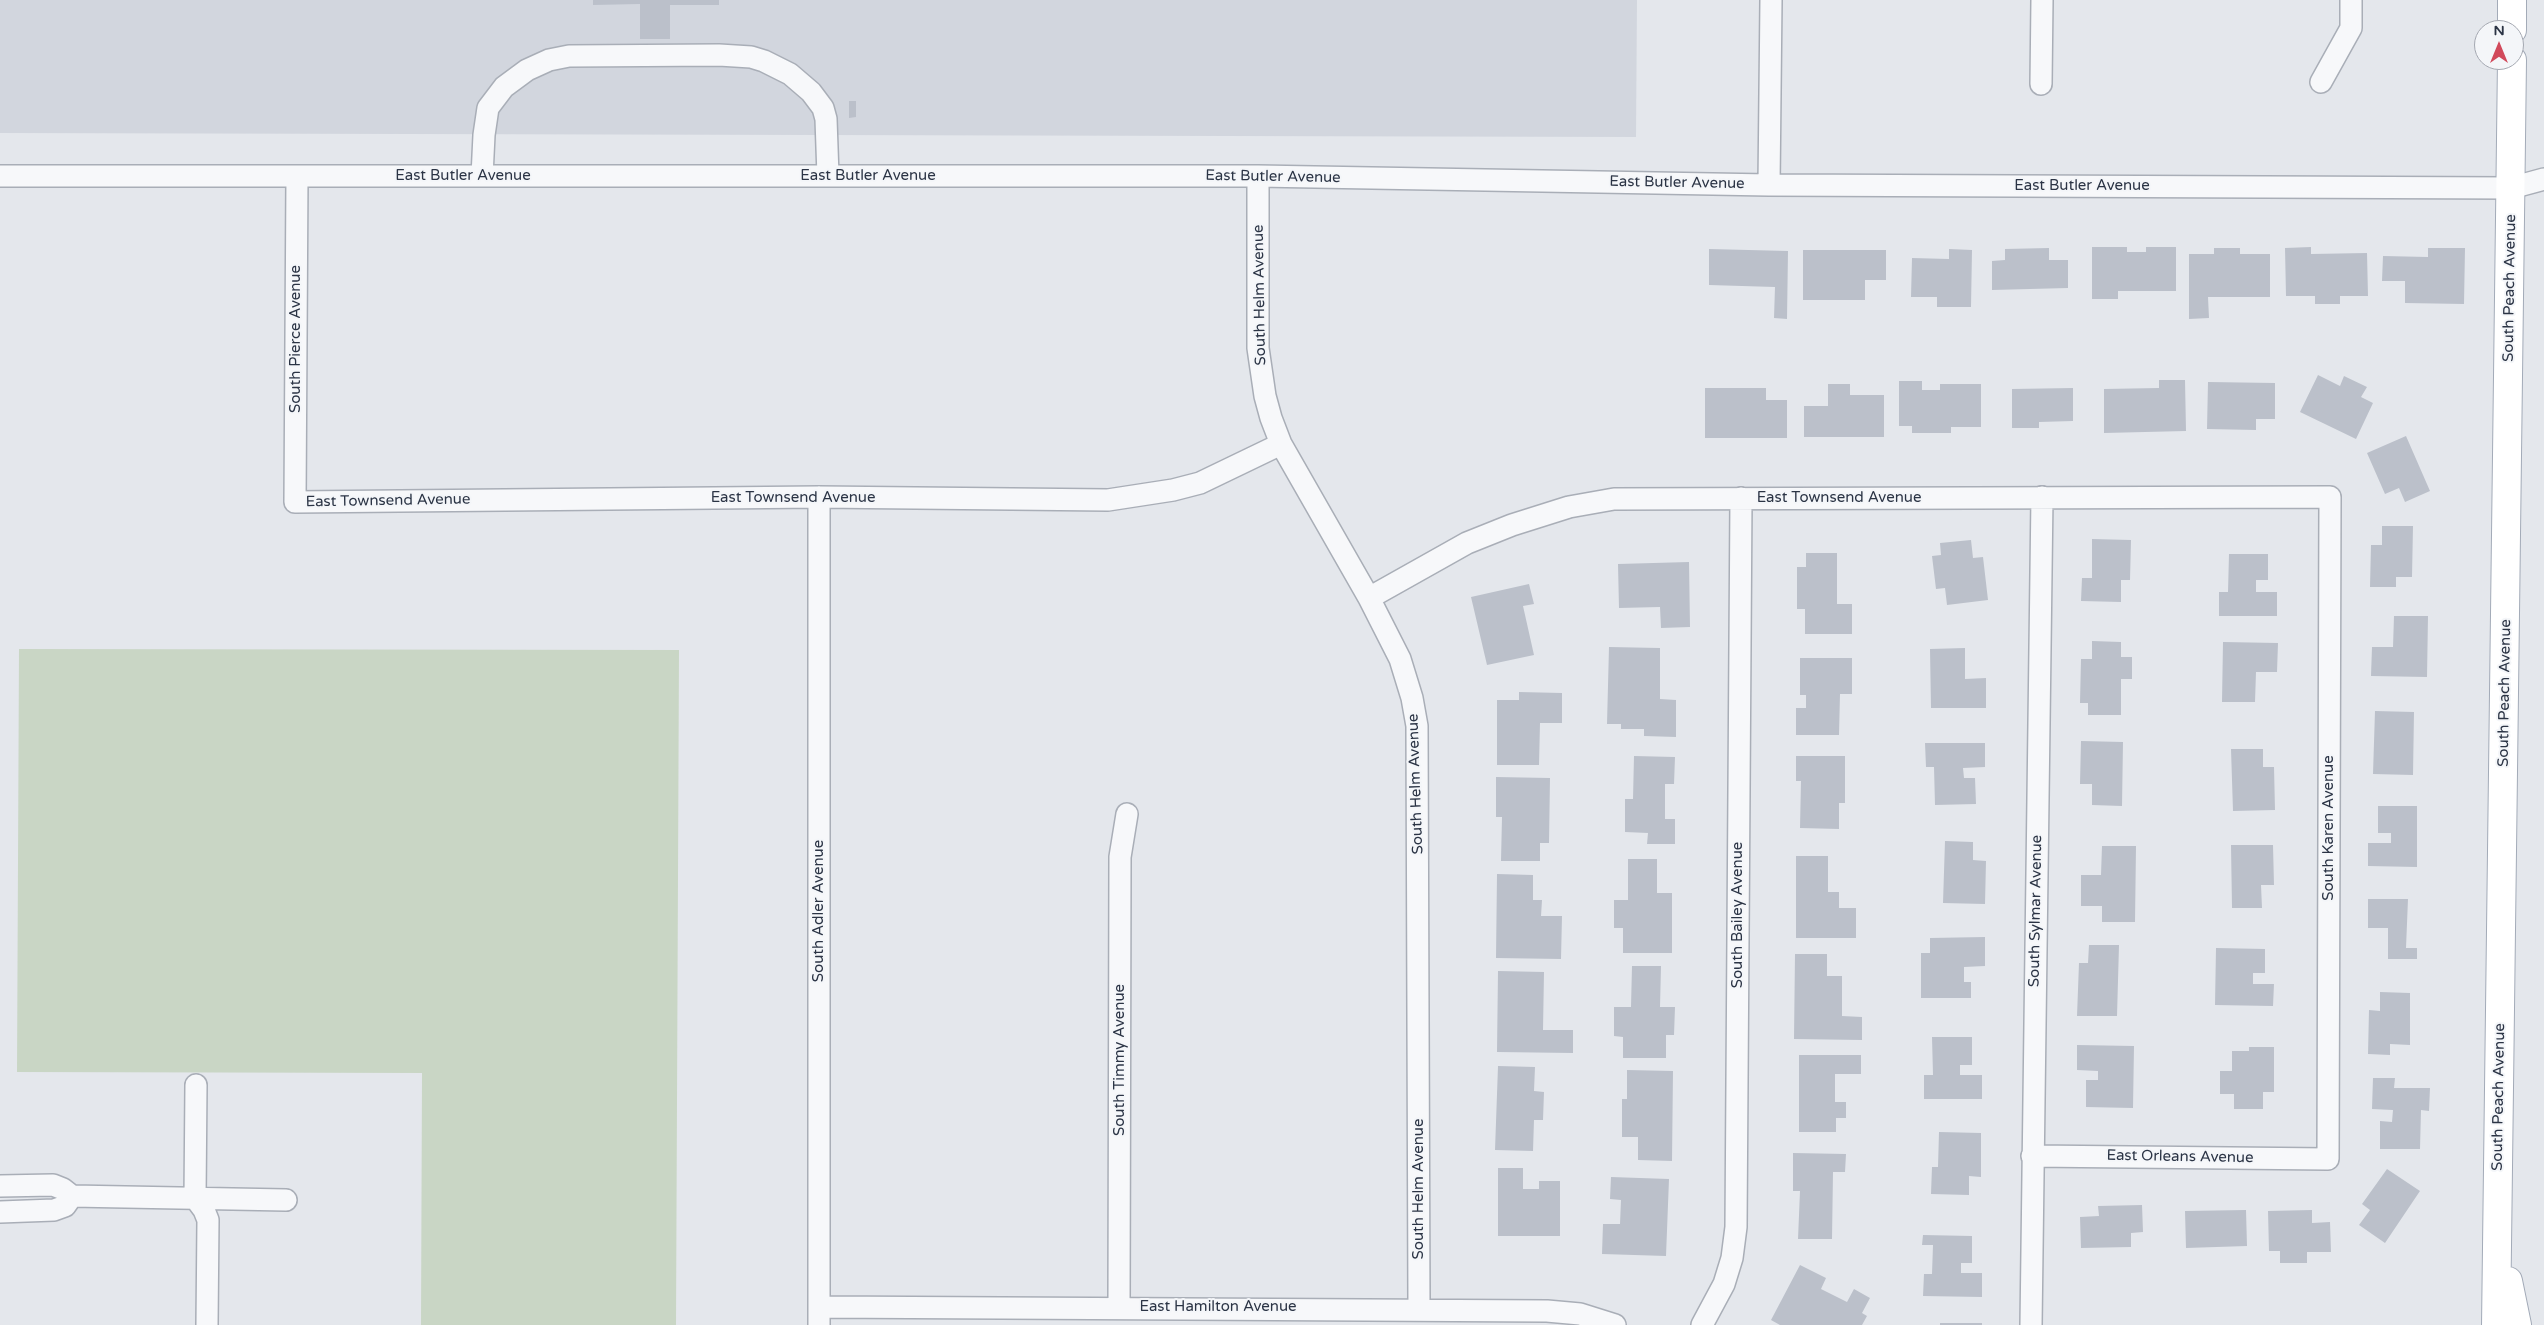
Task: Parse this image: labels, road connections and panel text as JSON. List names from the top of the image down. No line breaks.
{"streets":{"main road":["South Peach Avenue"],"street":["East Butler Avenue","South Helm Avenue","South Pierce Avenue","East Townsend Avenue","South Karen Avenue","South Adler Avenue","South Sylmar Avenue","South Bailey Avenue","South Timmy Avenue","East Orleans Avenue","East Hamilton Avenue"]},"crossings":[["East Butler Avenue","South Peach Avenue"],["East Butler Avenue","South Helm Avenue"],["East Butler Avenue","South Pierce Avenue"],["South Helm Avenue","East Townsend Avenue"],["South Helm Avenue","East Hamilton Avenue"],["South Pierce Avenue","East Townsend Avenue"],["East Townsend Avenue","South Karen Avenue"],["East Townsend Avenue","South Adler Avenue"],["East Townsend Avenue","South Sylmar Avenue"],["East Townsend Avenue","South Bailey Avenue"],["South Karen Avenue","East Orleans Avenue"],["South Adler Avenue","East Hamilton Avenue"],["South Sylmar Avenue","East Orleans Avenue"],["South Timmy Avenue","East Hamilton Avenue"]],"north":"top"}
